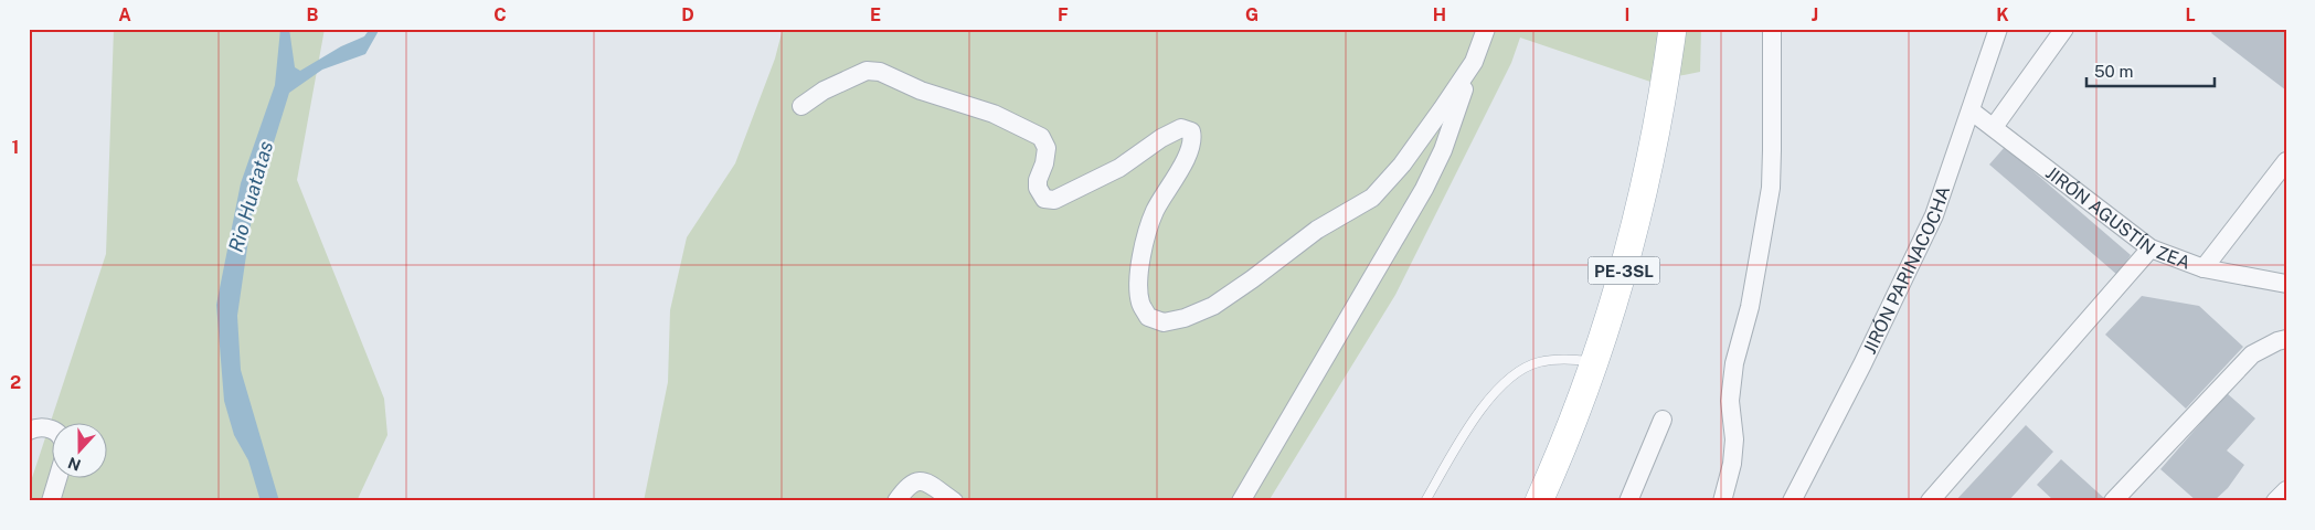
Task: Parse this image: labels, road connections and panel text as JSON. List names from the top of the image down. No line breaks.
{"streets":{"main road":["PE-3SL"],"street":["JIRÓN AGUSTÍN ZEA","JIRÓN PARINACOCHA"]},"crossings":[["JIRÓN AGUSTÍN ZEA","JIRÓN PARINACOCHA"]],"water":["Rio Huatatas"],"scale_bar":"50 m","north":"bottom","grid":{"columns":["A","B","C","D","E","F","G","H","I","J","K","L"],"rows":["1","2"]}}
